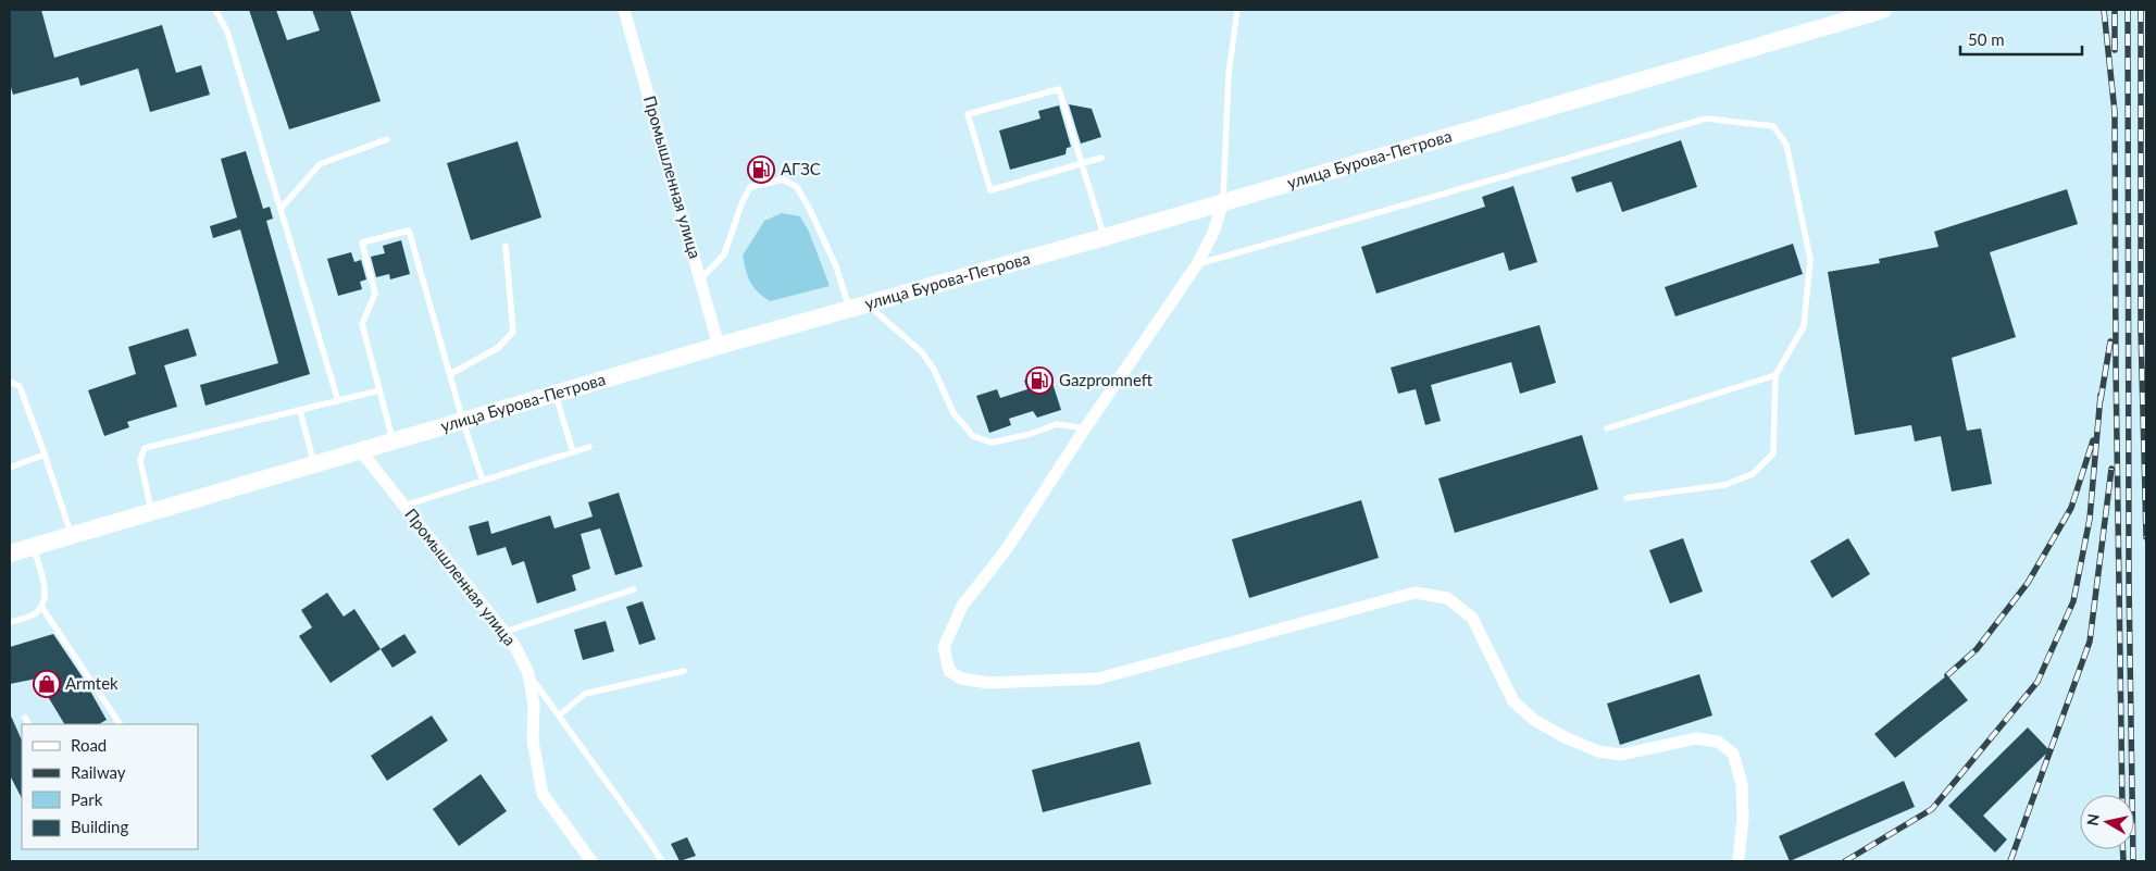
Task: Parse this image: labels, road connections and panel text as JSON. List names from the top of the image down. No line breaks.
{"streets":{"main road":["улица Бурова-Петрова"],"street":["Промышленная улица"]},"crossings":[["улица Бурова-Петрова","Промышленная улица"]],"places":{"fuel station":["АГЗС","Gazpromneft"],"shop":["Armtek"]},"legend":["Road","Railway","Park","Building"],"scale_bar":"50 m","north":"left"}
